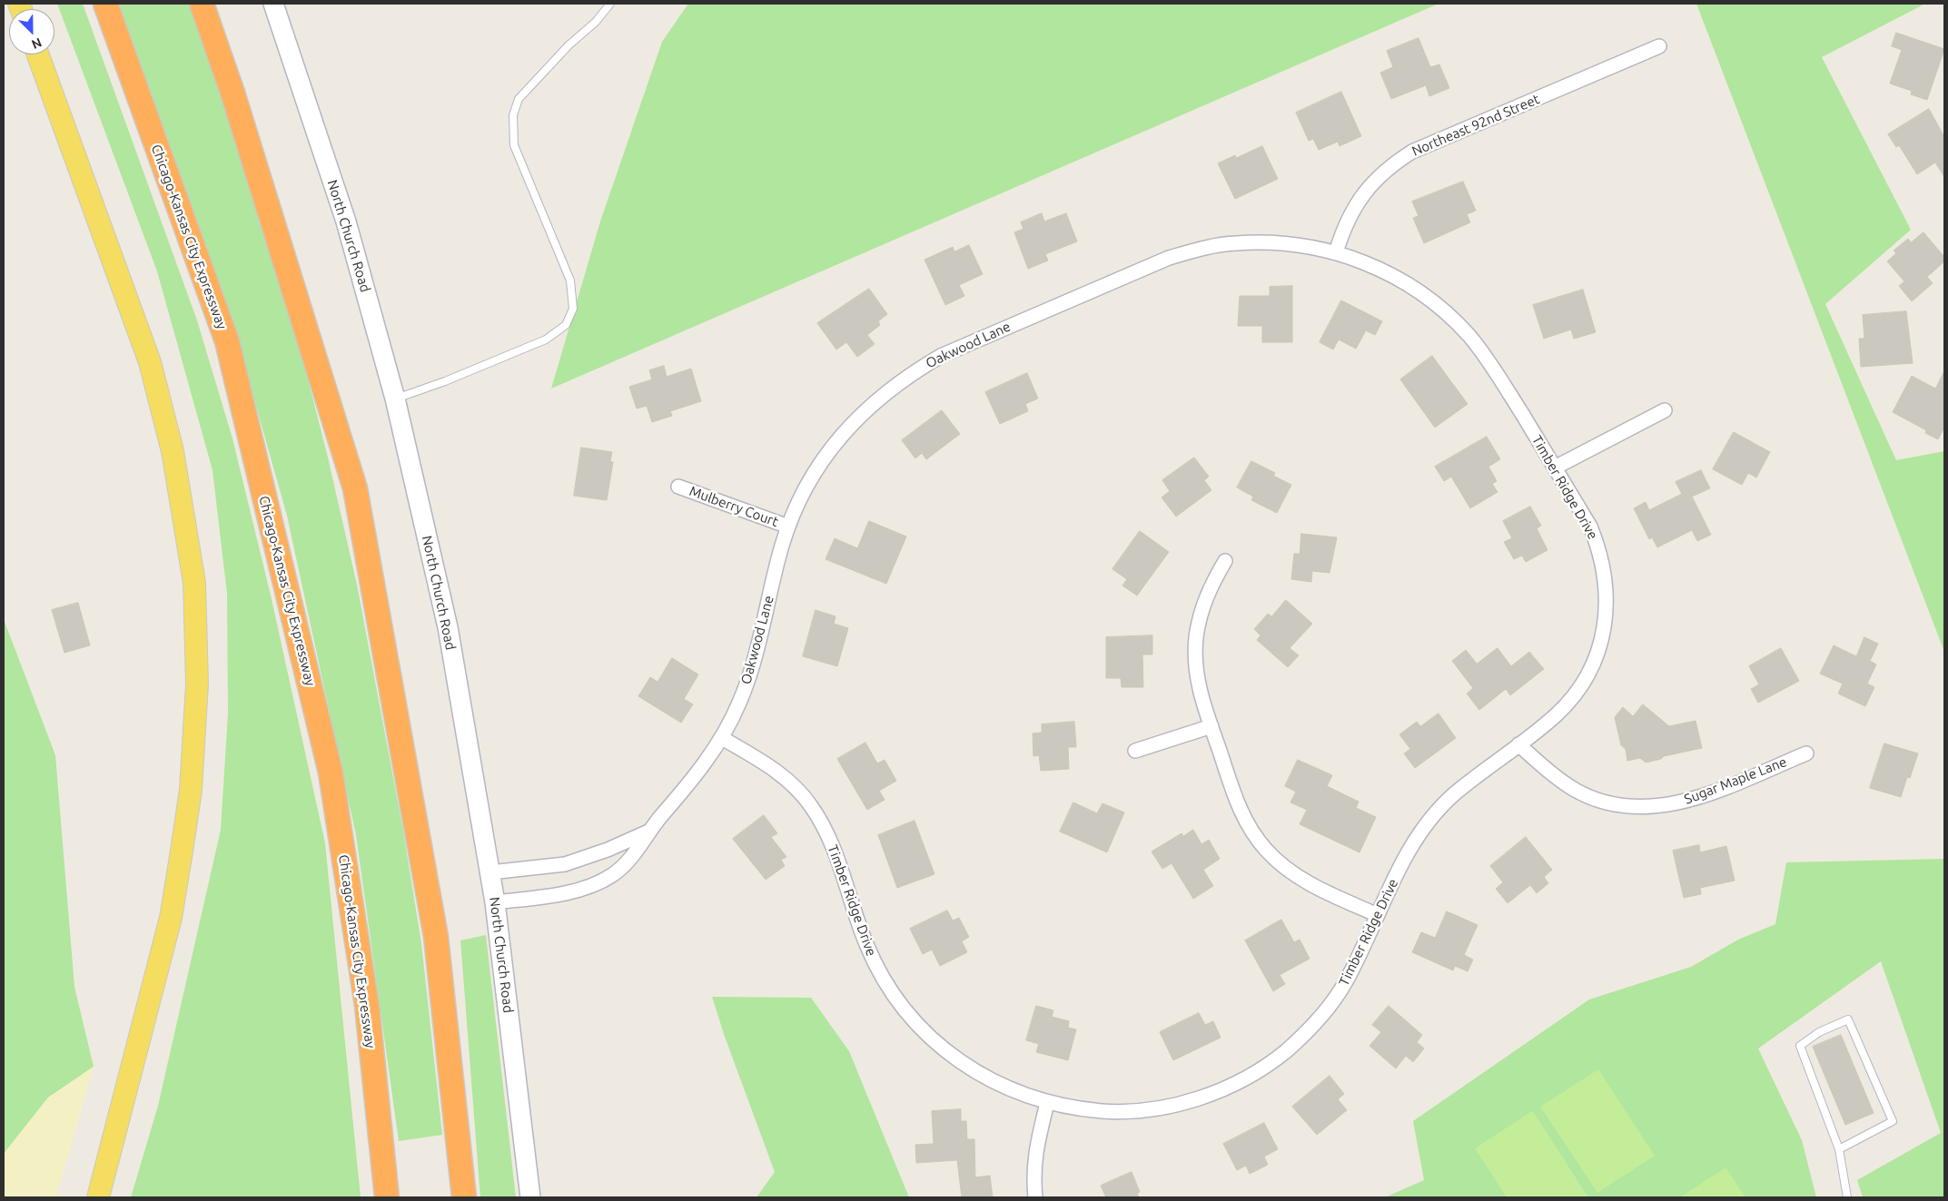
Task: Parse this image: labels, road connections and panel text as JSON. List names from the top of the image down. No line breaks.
{"streets":{"highway":["Chicago-Kansas City Expressway"],"main road":["North Church Road"],"street":["Northeast 92nd Street","Oakwood Lane","Timber Ridge Drive","Mulberry Court","Sugar Maple Lane"]},"crossings":[["Northeast 92nd Street","Oakwood Lane"],["Northeast 92nd Street","Timber Ridge Drive"],["North Church Road","Oakwood Lane"],["Oakwood Lane","Timber Ridge Drive"],["Oakwood Lane","Mulberry Court"],["Timber Ridge Drive","Sugar Maple Lane"]],"north":"bottom right"}
